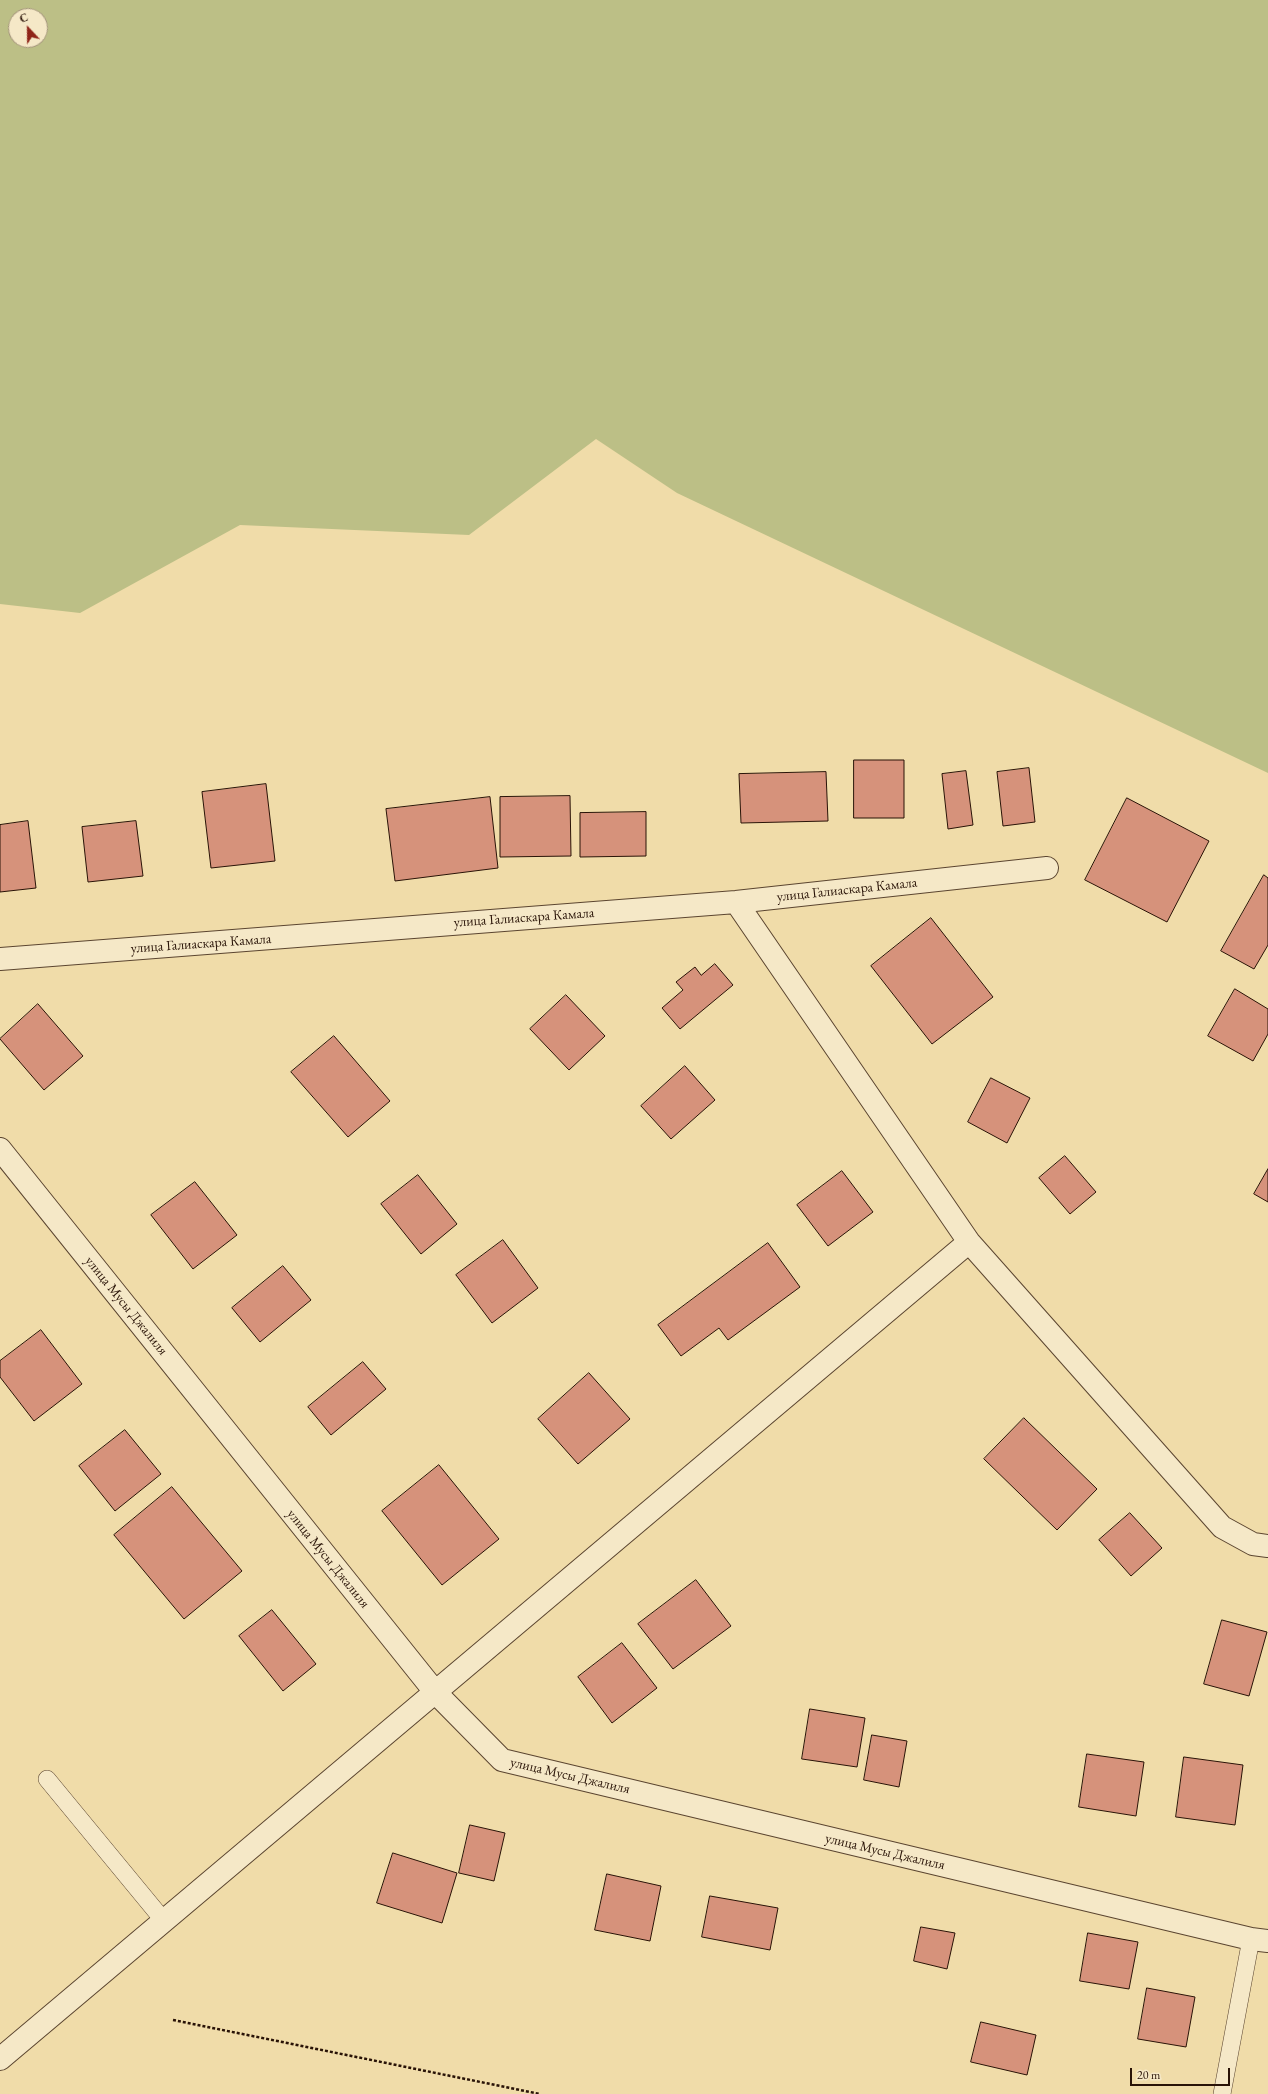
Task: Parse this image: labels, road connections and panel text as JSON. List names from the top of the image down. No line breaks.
{"streets":{"street":["улица Галиаскара Камала","улица Мусы Джалиля"]},"scale_bar":"20 m","north":"top"}
